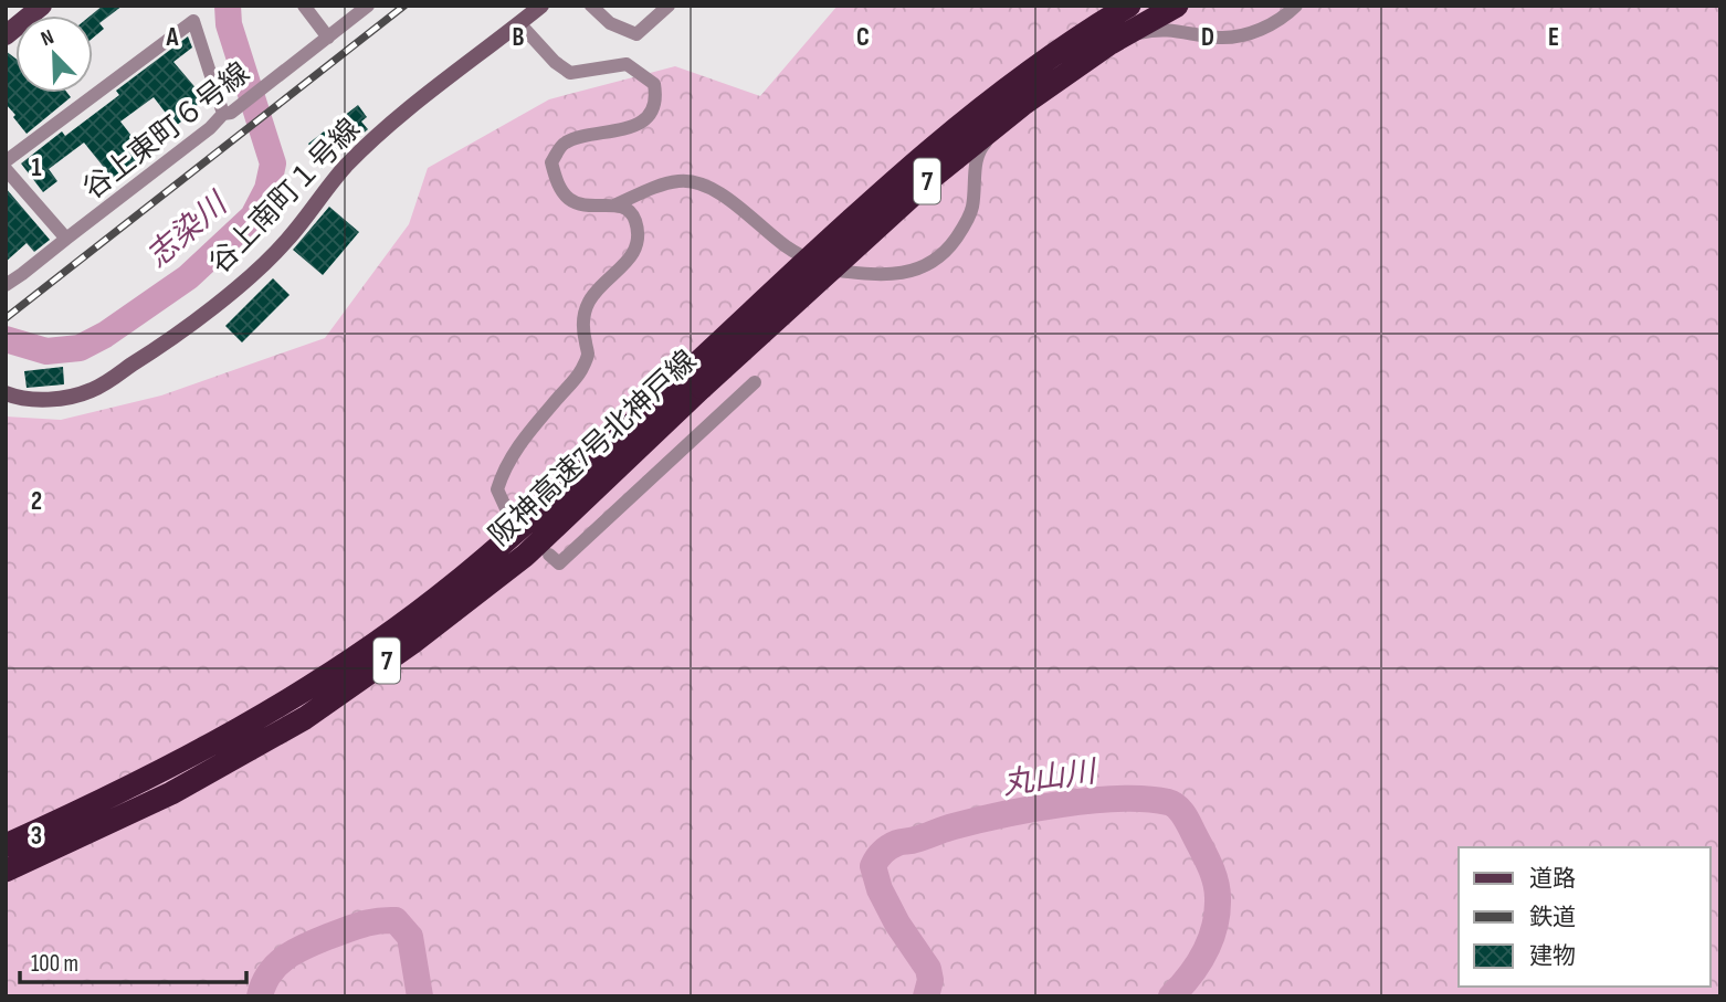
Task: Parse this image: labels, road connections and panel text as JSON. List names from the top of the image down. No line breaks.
{"streets":{"highway":["7","阪神高速7号北神戸線"],"street":["谷上東町６号線","谷上南町１号線"]},"water":["志染川","丸山川"],"legend":["道路","鉄道","建物"],"scale_bar":"100 m","north":"top left","grid":{"columns":["A","B","C","D","E"],"rows":["1","2","3"]}}
